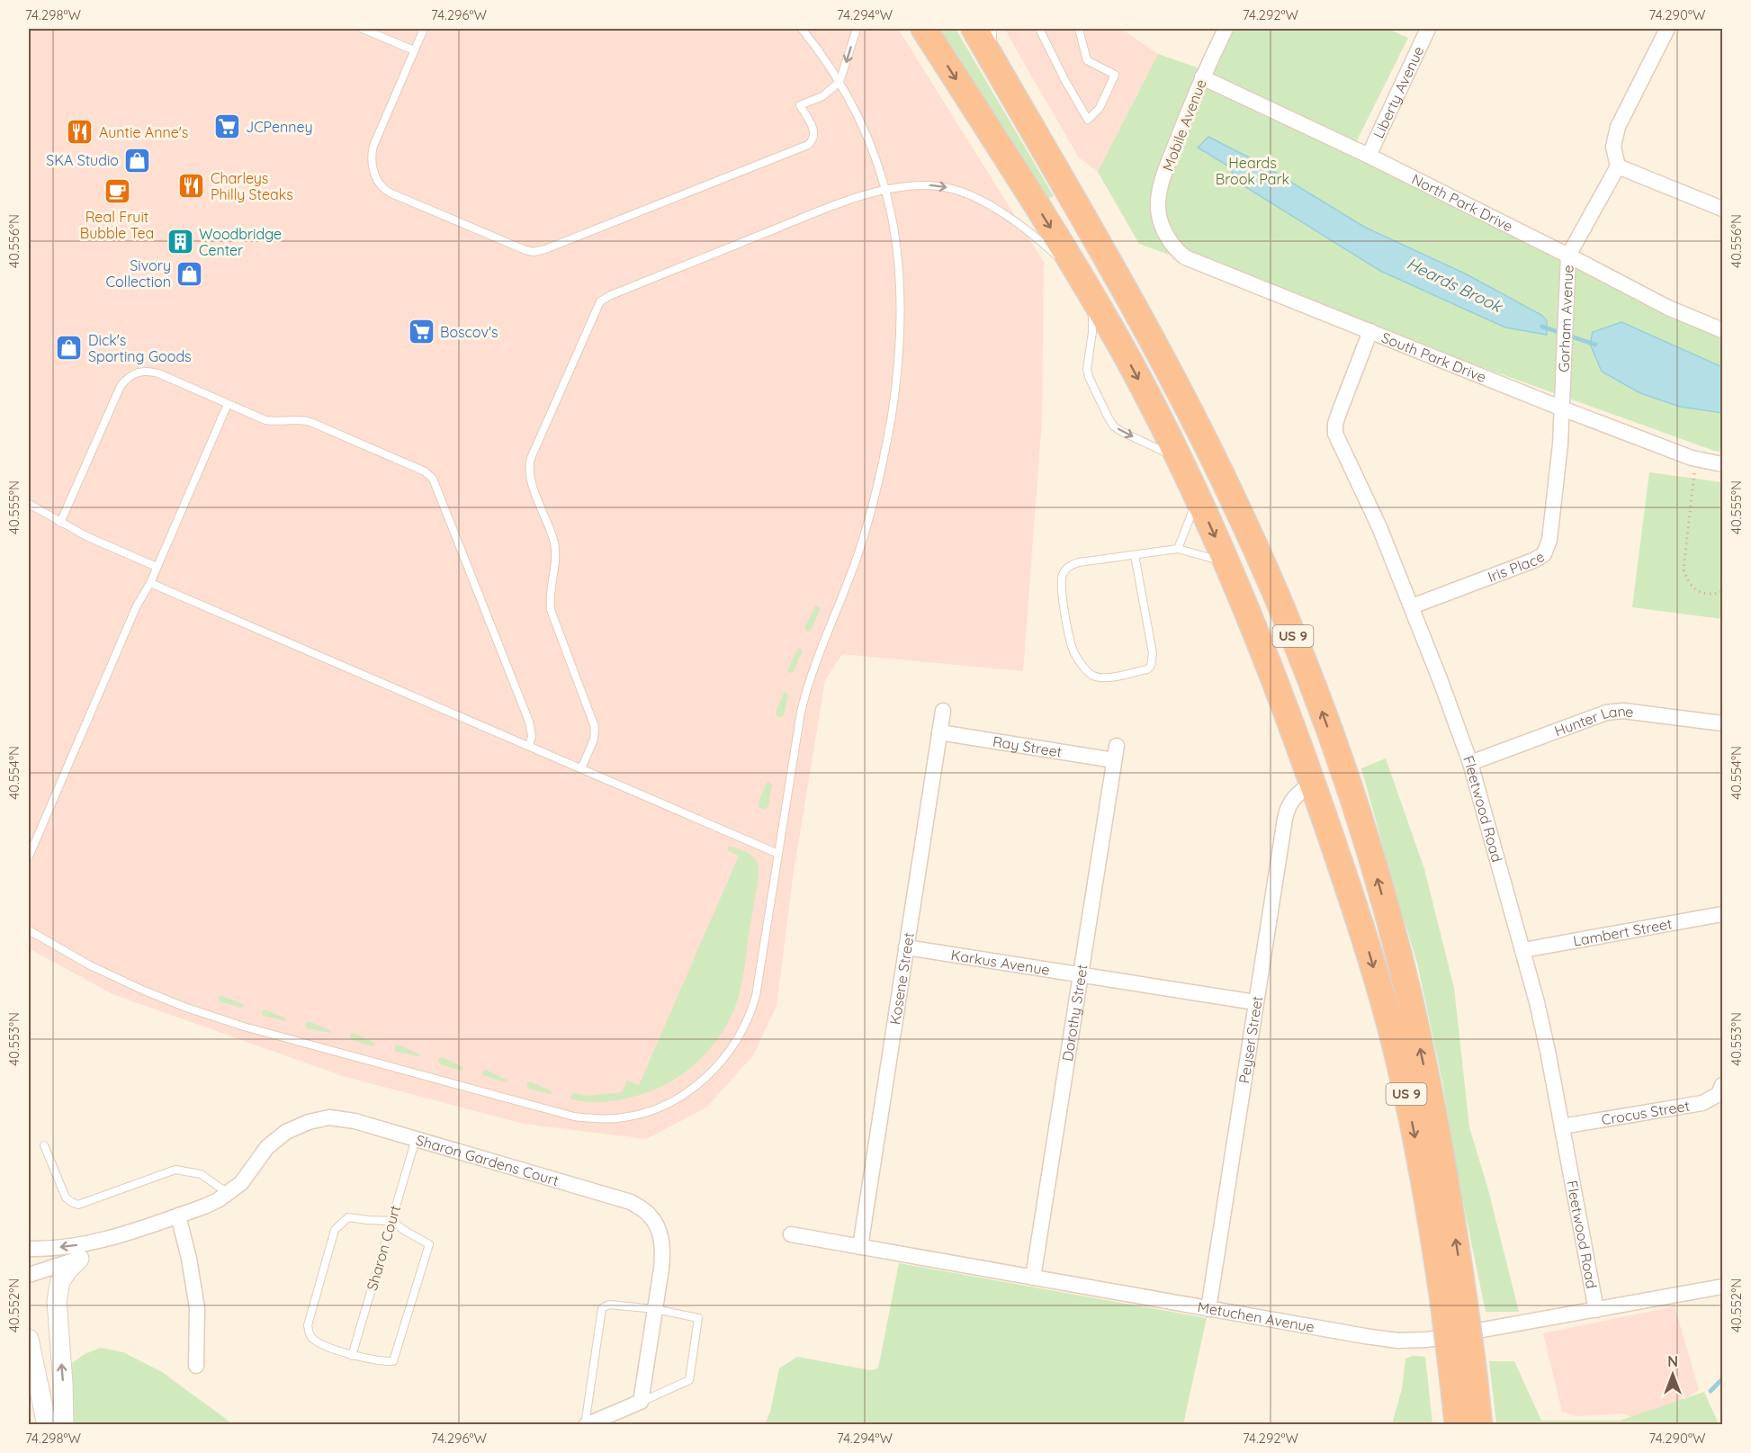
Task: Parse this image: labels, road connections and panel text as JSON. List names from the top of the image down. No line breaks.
{"streets":{"highway":["US 9"],"street":["Liberty Avenue","Mobile Avenue","North Park Drive","Gorham Avenue","South Park Drive","Iris Place","Hunter Lane","Ray Street","Fleetwood Road","Lambert Street","Karkus Avenue","Kosene Street","Dorothy Street","Peyser Street","Crocus Street","Sharon Gardens Court","Metuchen Avenue"],"lane":["Sharon Court"]},"crossings":[["Liberty Avenue","North Park Drive"],["Mobile Avenue","North Park Drive"],["Mobile Avenue","South Park Drive"],["North Park Drive","Gorham Avenue"],["Gorham Avenue","South Park Drive"],["Gorham Avenue","Iris Place"],["South Park Drive","Iris Place"],["South Park Drive","Fleetwood Road"],["Iris Place","Fleetwood Road"],["US 9","Peyser Street"],["Hunter Lane","Fleetwood Road"],["Ray Street","Kosene Street"],["Ray Street","Dorothy Street"],["Fleetwood Road","Lambert Street"],["Fleetwood Road","Crocus Street"],["Fleetwood Road","Metuchen Avenue"],["Karkus Avenue","Kosene Street"],["Karkus Avenue","Dorothy Street"],["Karkus Avenue","Peyser Street"],["Kosene Street","Metuchen Avenue"],["Dorothy Street","Metuchen Avenue"],["Peyser Street","Metuchen Avenue"],["Sharon Gardens Court","Sharon Court"]],"water":["Heards Brook"],"parks":["Heards Brook Park"],"places":{"supermarket":["JCPenney","Boscov's"],"restaurant":["Auntie Anne's","Charleys Philly Steaks"],"shop":["SKA Studio","Sivory Collection","Dick's Sporting Goods"],"cafe":["Real Fruit Bubble Tea"],"building":["Woodbridge Center"]},"north":"top","coordinates":["74.298°W","74.296°W","74.294°W","74.292°W","74.290°W","40.556°N","40.555°N","40.554°N","40.553°N","40.552°N"]}
